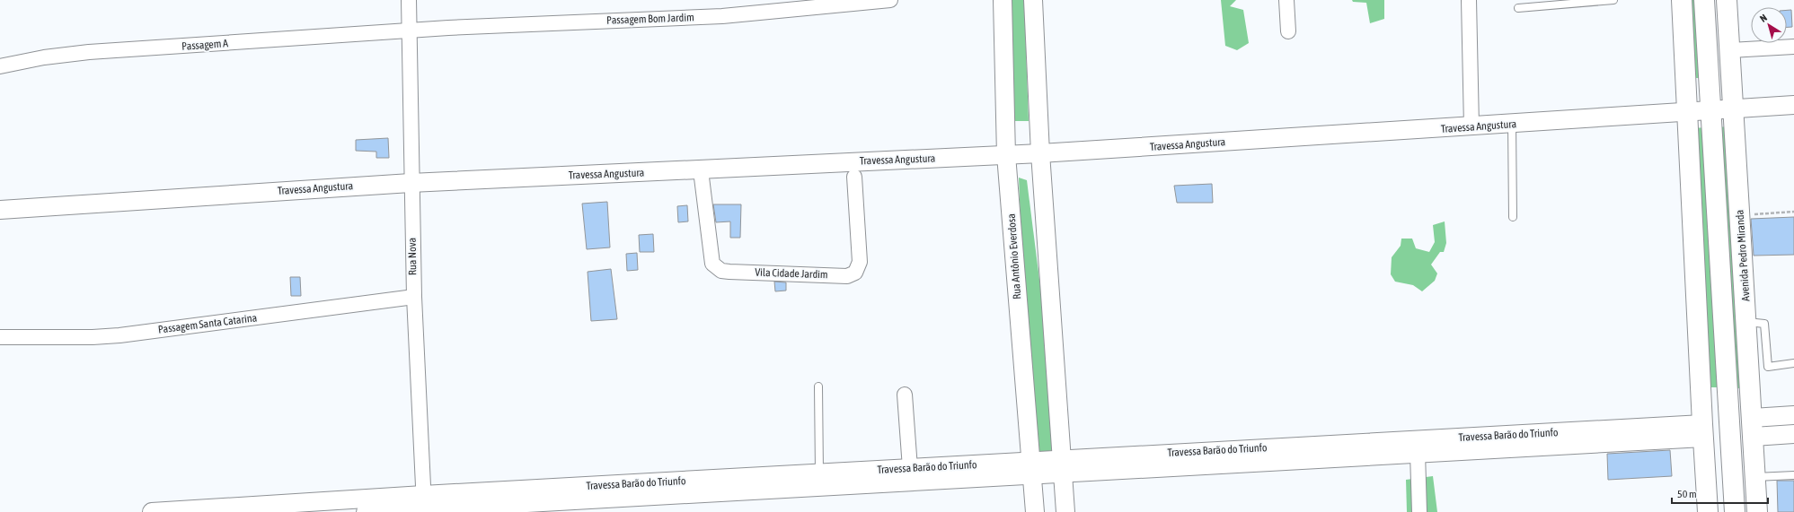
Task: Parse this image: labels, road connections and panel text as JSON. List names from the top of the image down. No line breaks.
{"streets":{"main road":["Avenida Pedro Miranda"],"street":["Passagem Bom Jardim","Passagem A","Travessa Angustura","Rua Nova","Rua Antônio Everdosa","Vila Cidade Jardim","Passagem Santa Catarina","Travessa Barão do Triunfo"]},"crossings":[["Passagem Bom Jardim","Passagem A"],["Passagem Bom Jardim","Rua Nova"],["Passagem A","Rua Nova"],["Travessa Angustura","Avenida Pedro Miranda"],["Travessa Angustura","Rua Nova"],["Travessa Angustura","Rua Antônio Everdosa"],["Travessa Angustura","Vila Cidade Jardim"],["Rua Nova","Passagem Santa Catarina"],["Rua Nova","Travessa Barão do Triunfo"],["Rua Antônio Everdosa","Travessa Barão do Triunfo"]],"scale_bar":"50 m","north":"top left"}
